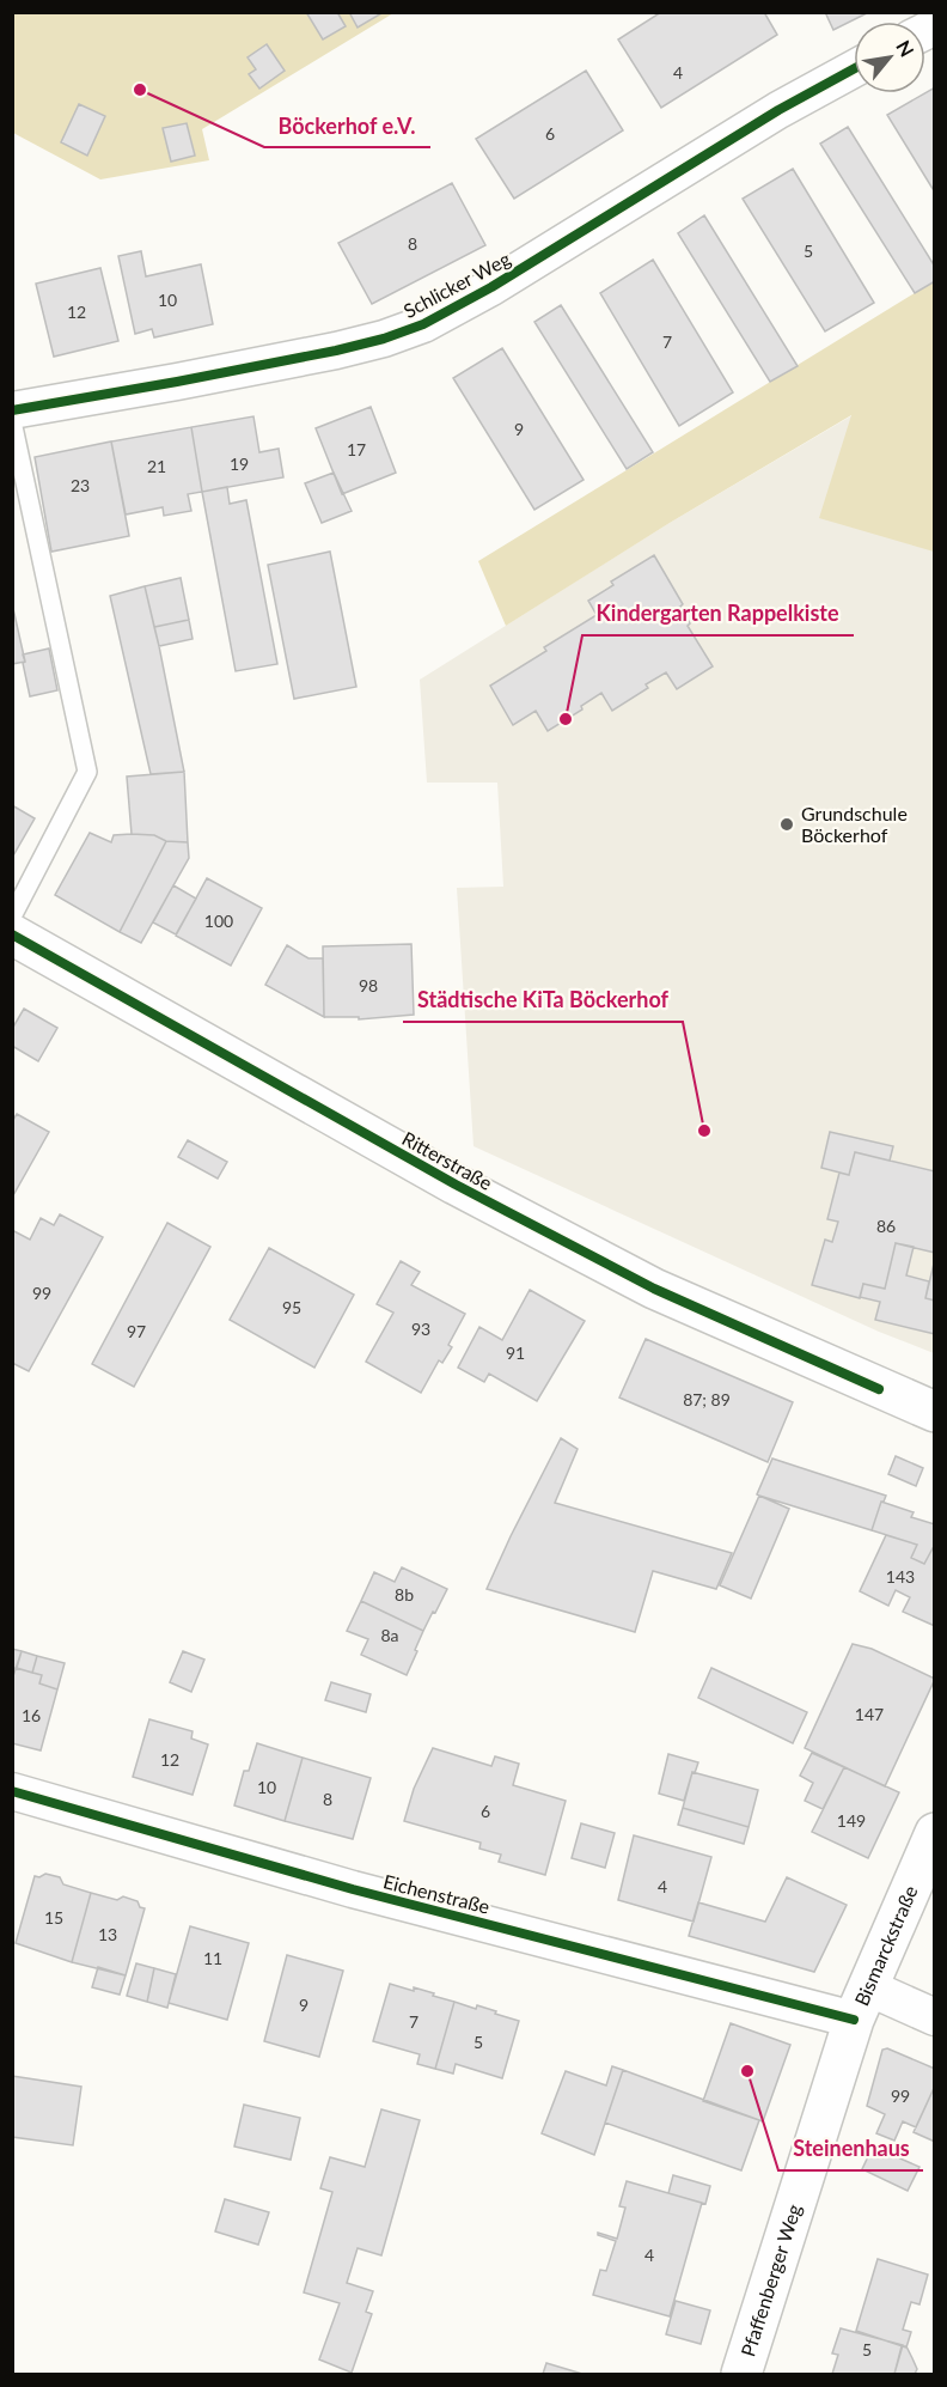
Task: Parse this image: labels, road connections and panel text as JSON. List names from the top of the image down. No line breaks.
{"streets":{"main road":["Ritterstraße","Bismarckstraße","Pfaffenberger Weg"],"street":["Schlicker Weg","Eichenstraße"]},"crossings":[["Eichenstraße","Bismarckstraße"],["Eichenstraße","Pfaffenberger Weg"],["Bismarckstraße","Pfaffenberger Weg"]],"places":["Böckerhof e.V.","Kindergarten Rappelkiste","Grundschule Böckerhof","Städtische KiTa Böckerhof","Steinenhaus"],"house_numbers":["4","6","8","5","10","12","7","9","17","19","21","23","100","98","86","99","95","93","97","91","87; 89","143","8b","8a","147","16","12","10","8","6","149","4","15","13","11","9","7","5","99","4","5"],"north":"top right"}
